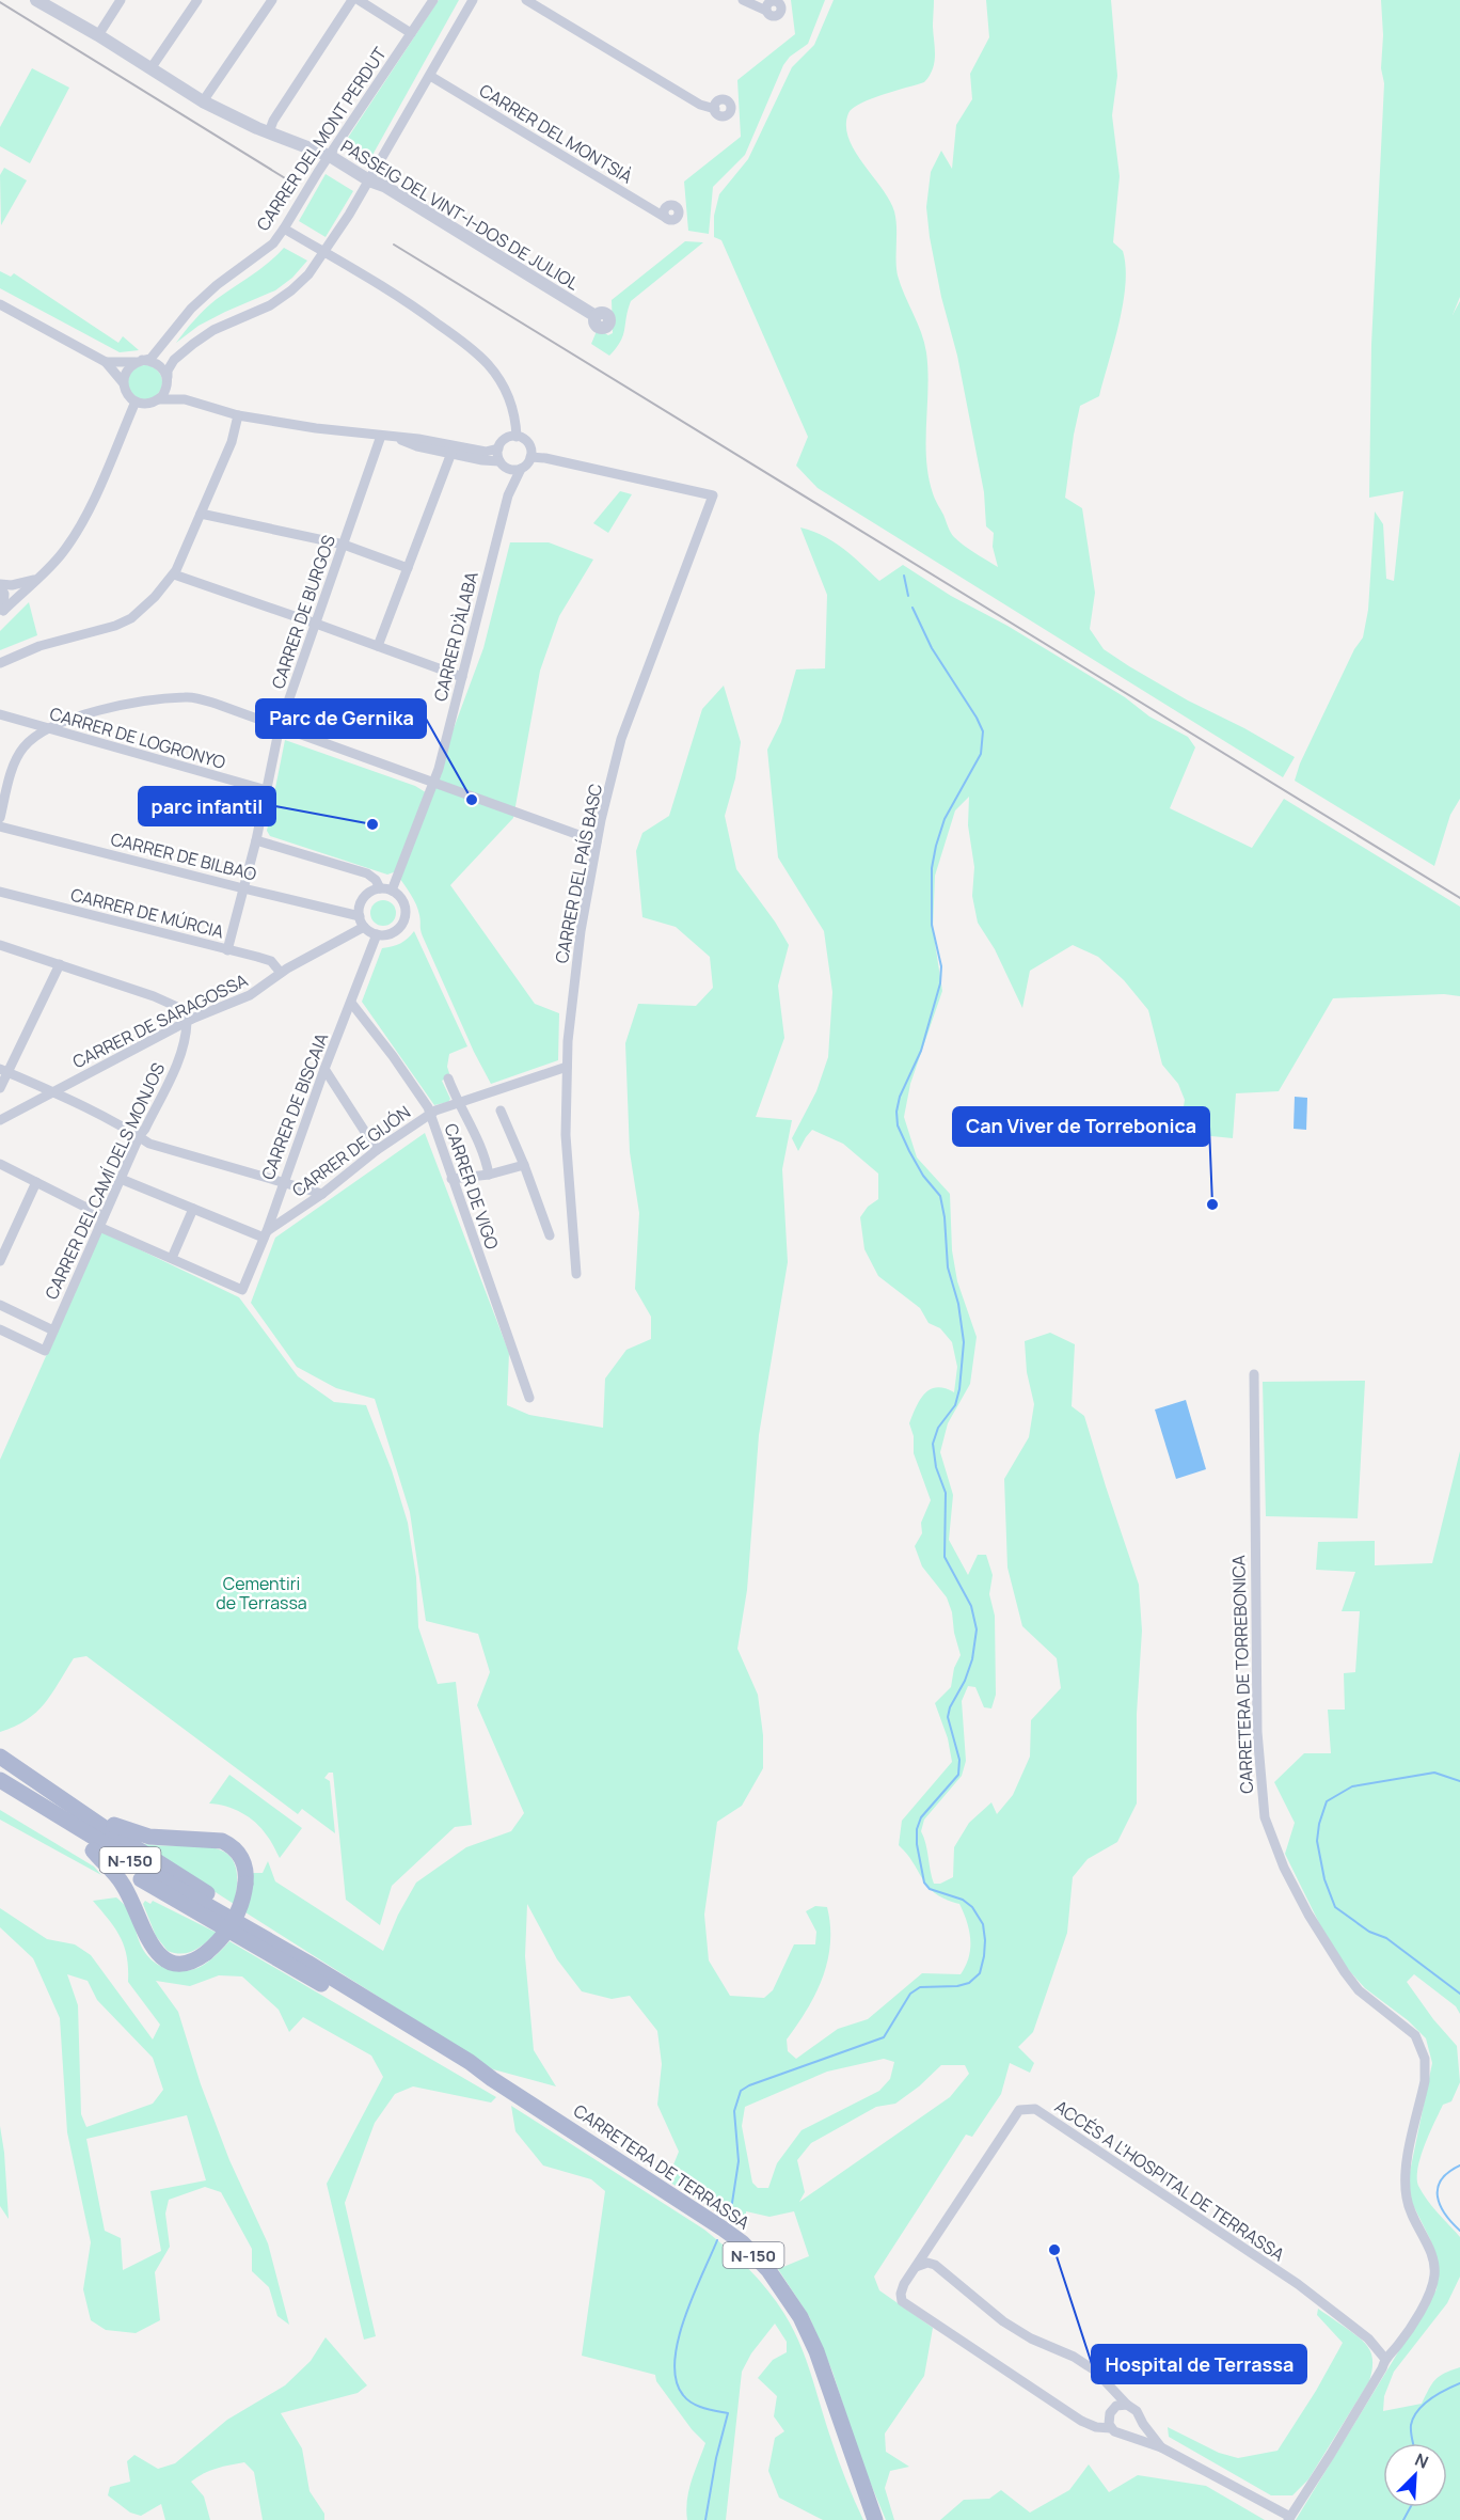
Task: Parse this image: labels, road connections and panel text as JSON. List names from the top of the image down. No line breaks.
{"streets":{"main road":["N-150","CARRETERA DE TERRASSA"],"street":["CARRER DEL MONTSIÀ","CARRER DEL MONT PERDUT","PASSEIG DEL VINT-I-DOS DE JULIOL","CARRER DE BURGOS","CARRER D'ÀLABA","CARRER DE LOGRONYO","CARRER DE BILBAO","CARRER DEL PAÍS BASC","CARRER DE MÚRCIA","CARRER DE SARAGOSSA","CARRER DE BISCAIA","CARRER DE GIJÓN","CARRER DEL CAMÍ DELS MONJOS","CARRER DE VIGO","CARRETERA DE TORREBONICA","ACCÉS A L'HOSPITAL DE TERRASSA"]},"crossings":[["CARRER DEL MONT PERDUT","PASSEIG DEL VINT-I-DOS DE JULIOL"],["CARRER DE BURGOS","CARRER DE LOGRONYO"],["CARRER DE BURGOS","CARRER DE BILBAO"],["CARRER DE BURGOS","CARRER DE MÚRCIA"],["CARRER D'ÀLABA","CARRER DE BILBAO"],["CARRER D'ÀLABA","CARRER DEL PAÍS BASC"],["CARRER D'ÀLABA","CARRER DE SARAGOSSA"],["CARRER D'ÀLABA","CARRER DE BISCAIA"],["CARRER DE BILBAO","CARRER DE SARAGOSSA"],["CARRER DE BILBAO","CARRER DE BISCAIA"],["CARRER DEL PAÍS BASC","CARRER DE GIJÓN"],["CARRER DE MÚRCIA","CARRER DE SARAGOSSA"],["CARRER DE SARAGOSSA","CARRER DE BISCAIA"],["CARRER DE SARAGOSSA","CARRER DEL CAMÍ DELS MONJOS"],["CARRER DE BISCAIA","CARRER DE GIJÓN"],["CARRER DE BISCAIA","CARRER DE VIGO"],["CARRER DE GIJÓN","CARRER DE VIGO"],["CARRETERA DE TORREBONICA","ACCÉS A L'HOSPITAL DE TERRASSA"]],"parks":["Cementiri de Terrassa"],"places":["Parc de Gernika","parc infantil","Can Viver de Torrebonica","Hospital de Terrassa"],"north":"top right"}
